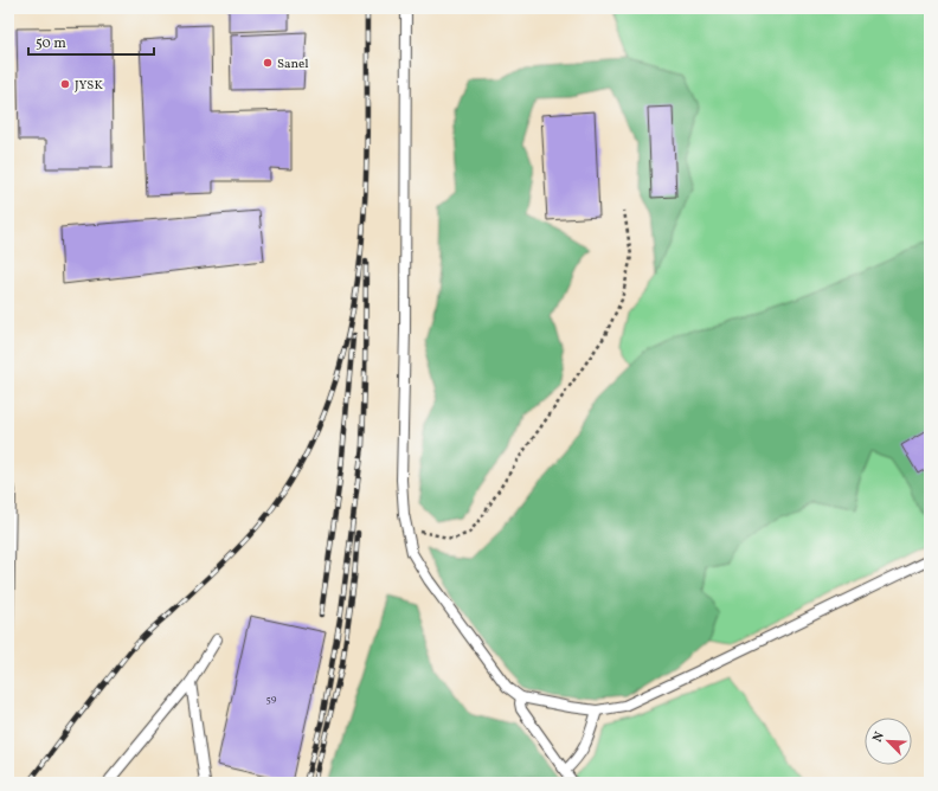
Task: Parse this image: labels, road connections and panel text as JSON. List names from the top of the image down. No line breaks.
{"places":["Sanel","JYSK"],"house_numbers":["59"],"scale_bar":"50 m","north":"top left"}
